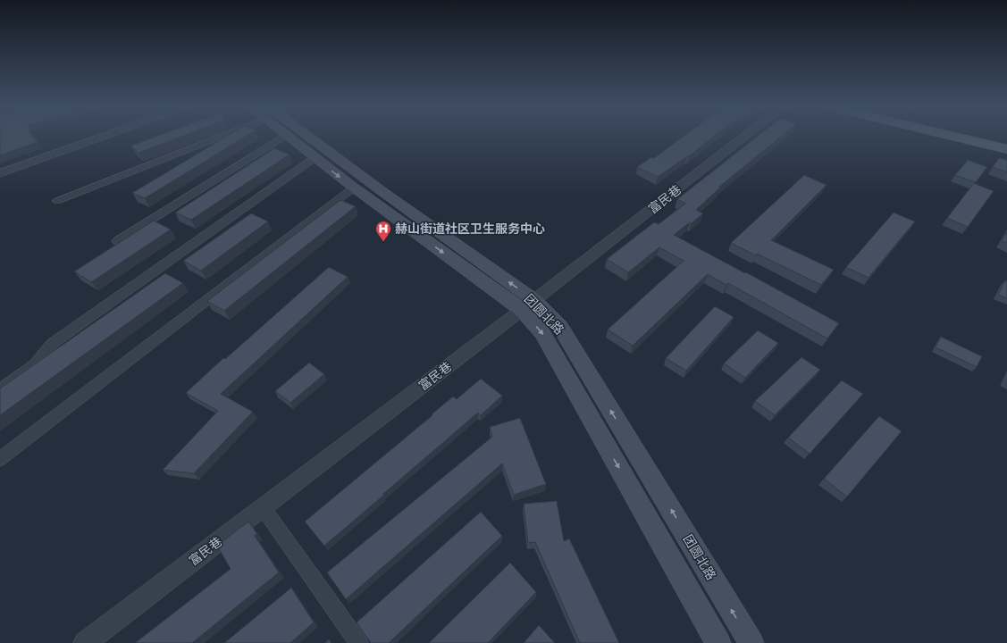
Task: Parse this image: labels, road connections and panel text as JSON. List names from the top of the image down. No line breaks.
{"streets":{"main road":["团圆北路"],"street":["富民巷"]},"crossings":[["富民巷","团圆北路"]],"places":{"hospital":["赫山街道社区卫生服务中心"]}}
